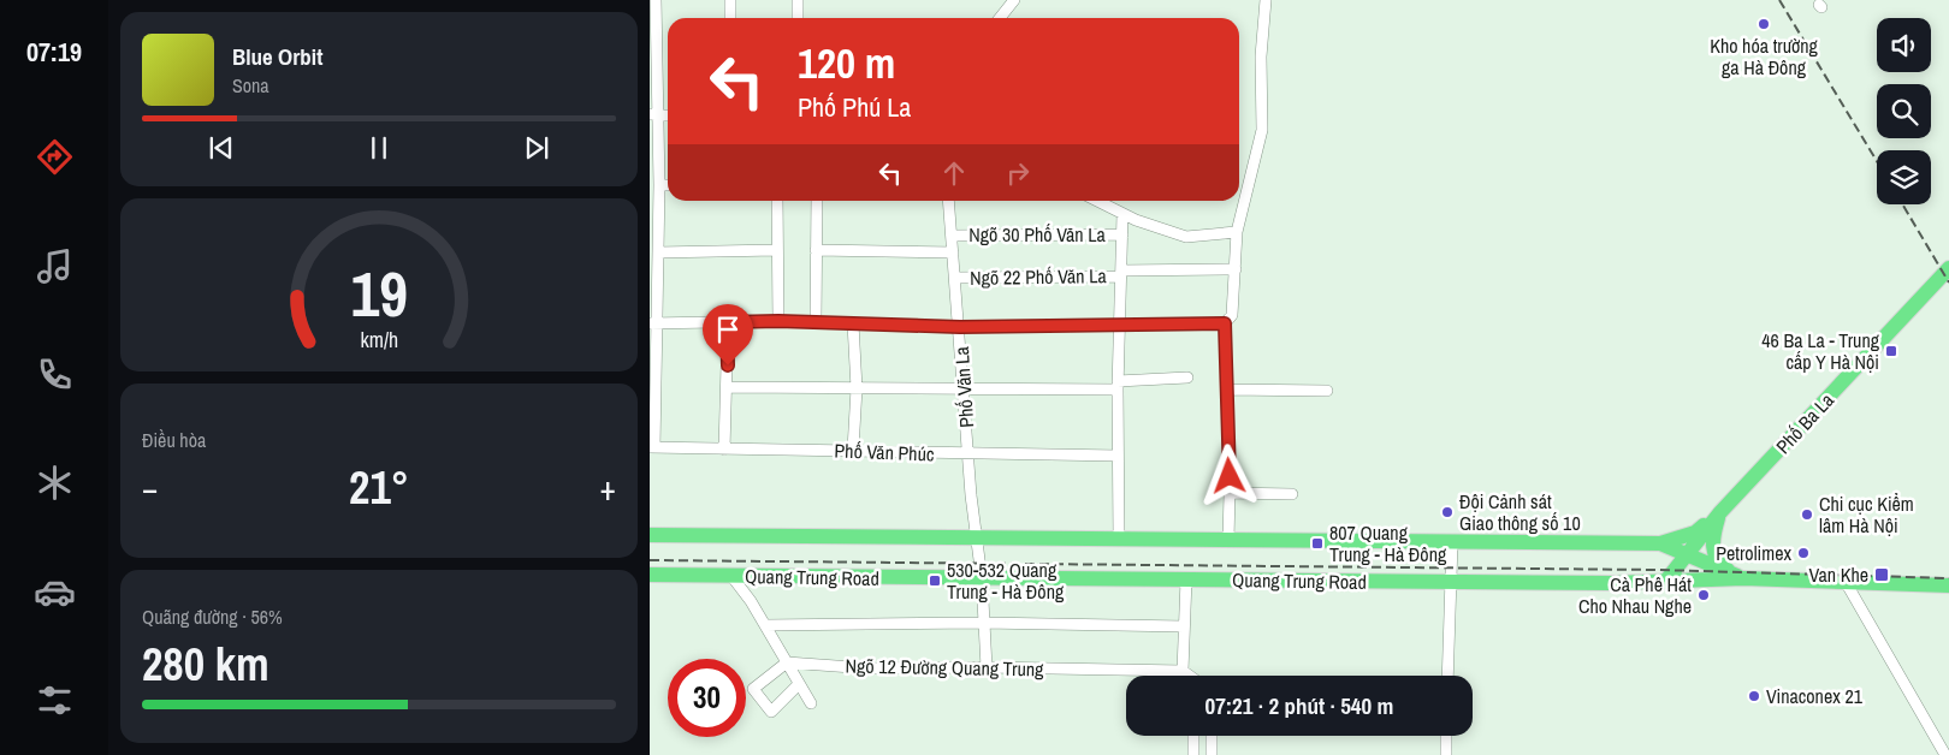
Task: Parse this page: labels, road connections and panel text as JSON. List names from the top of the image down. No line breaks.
{"streets":{"highway":["Phố Ba La","Quang Trung Road"],"street":["Ngõ 30 Phố Văn La","Ngõ 22 Phố Văn La","Phố Văn La","Phố Văn Phúc","Ngõ 12 Đường Quang Trung"]},"crossings":[["Ngõ 30 Phố Văn La","Phố Văn La"],["Ngõ 22 Phố Văn La","Phố Văn La"],["Phố Văn La","Phố Văn Phúc"],["Phố Văn La","Quang Trung Road"],["Phố Văn La","Ngõ 12 Đường Quang Trung"],["Phố Ba La","Quang Trung Road"]],"places":{"other":["Kho hóa trường ga Hà Đông","Đội Cảnh sát Giao thông số 10","Chi cục Kiểm lâm Hà Nội","Petrolimex","Cà Phê Hát Cho Nhau Nghe","Vinaconex 21"],"transit":["46 Ba La - Trung cấp Y Hà Nội","807 Quang Trung - Hà Đông","Van Khe","530-532 Quang Trung - Hà Đông"]},"page":{"tabs":"07:19","turn":["120 m","Phố Phú La"],"song":["Blue Orbit","Sona"],"tile":["Điều hòa",["Quãng đường · 56%","280 km"]],"heat":["−","21°","+"],"limit":"30","trip":"07:21 · 2 phút · 540 m","gauge":["19","km/h"]}}
